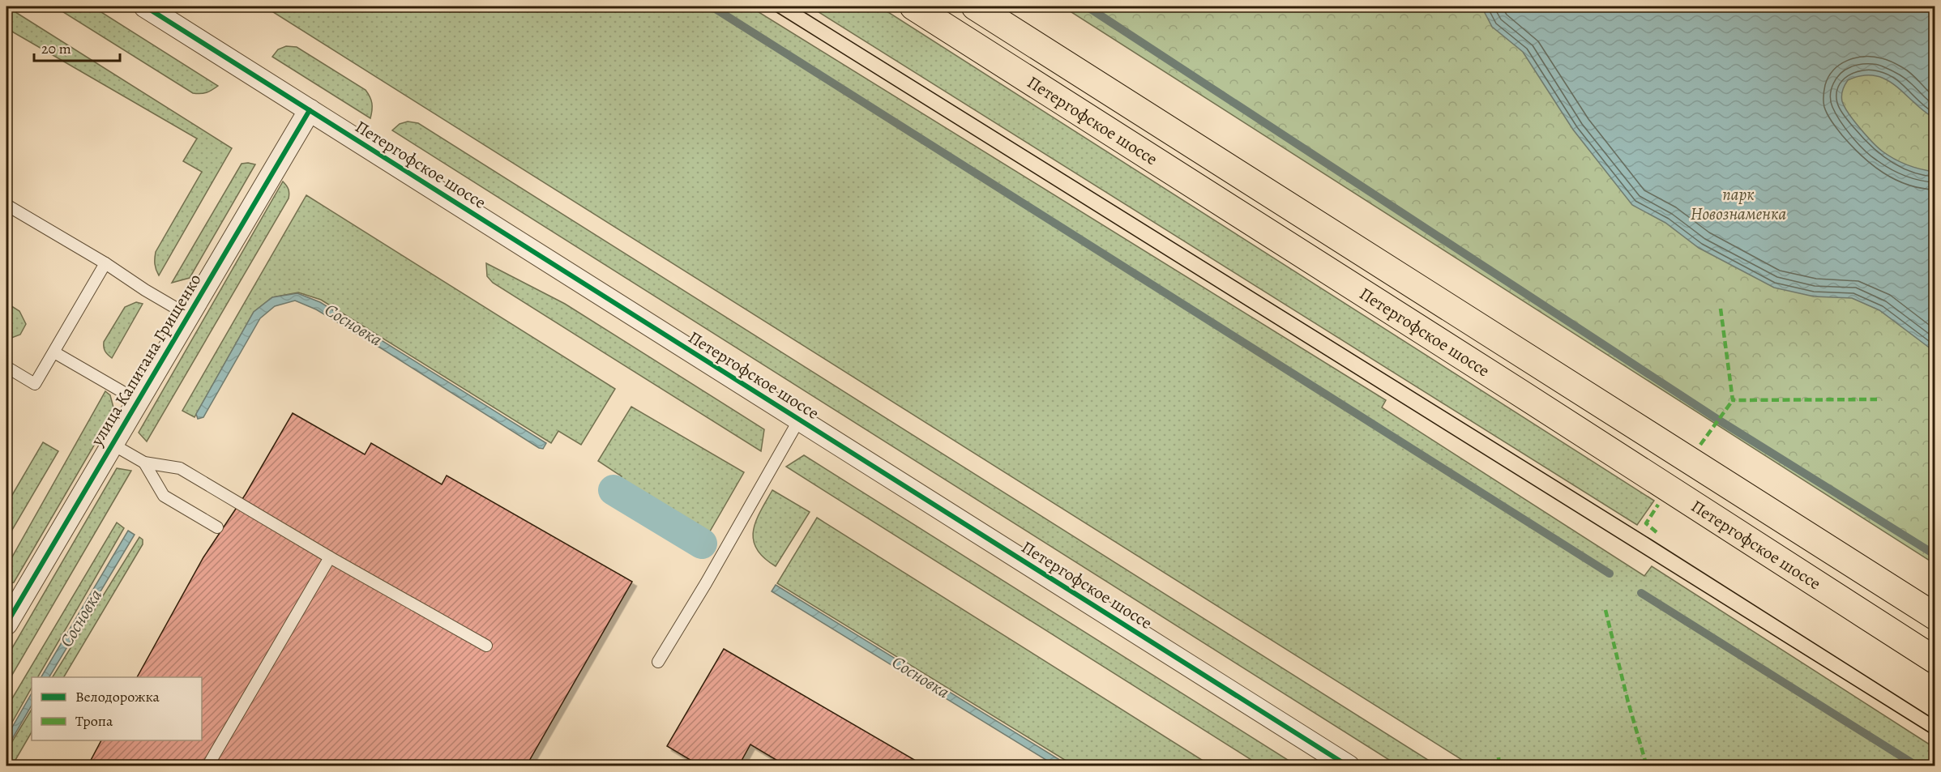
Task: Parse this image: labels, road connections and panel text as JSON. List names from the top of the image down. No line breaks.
{"streets":{"main road":["Петергофское шоссе"],"street":["улица Капитана Грищенко"]},"crossings":[["Петергофское шоссе","улица Капитана Грищенко"]],"water":["Сосновка"],"parks":["парк Новознаменка"],"legend":["Велодорожка","Тропа"],"scale_bar":"20 m"}
